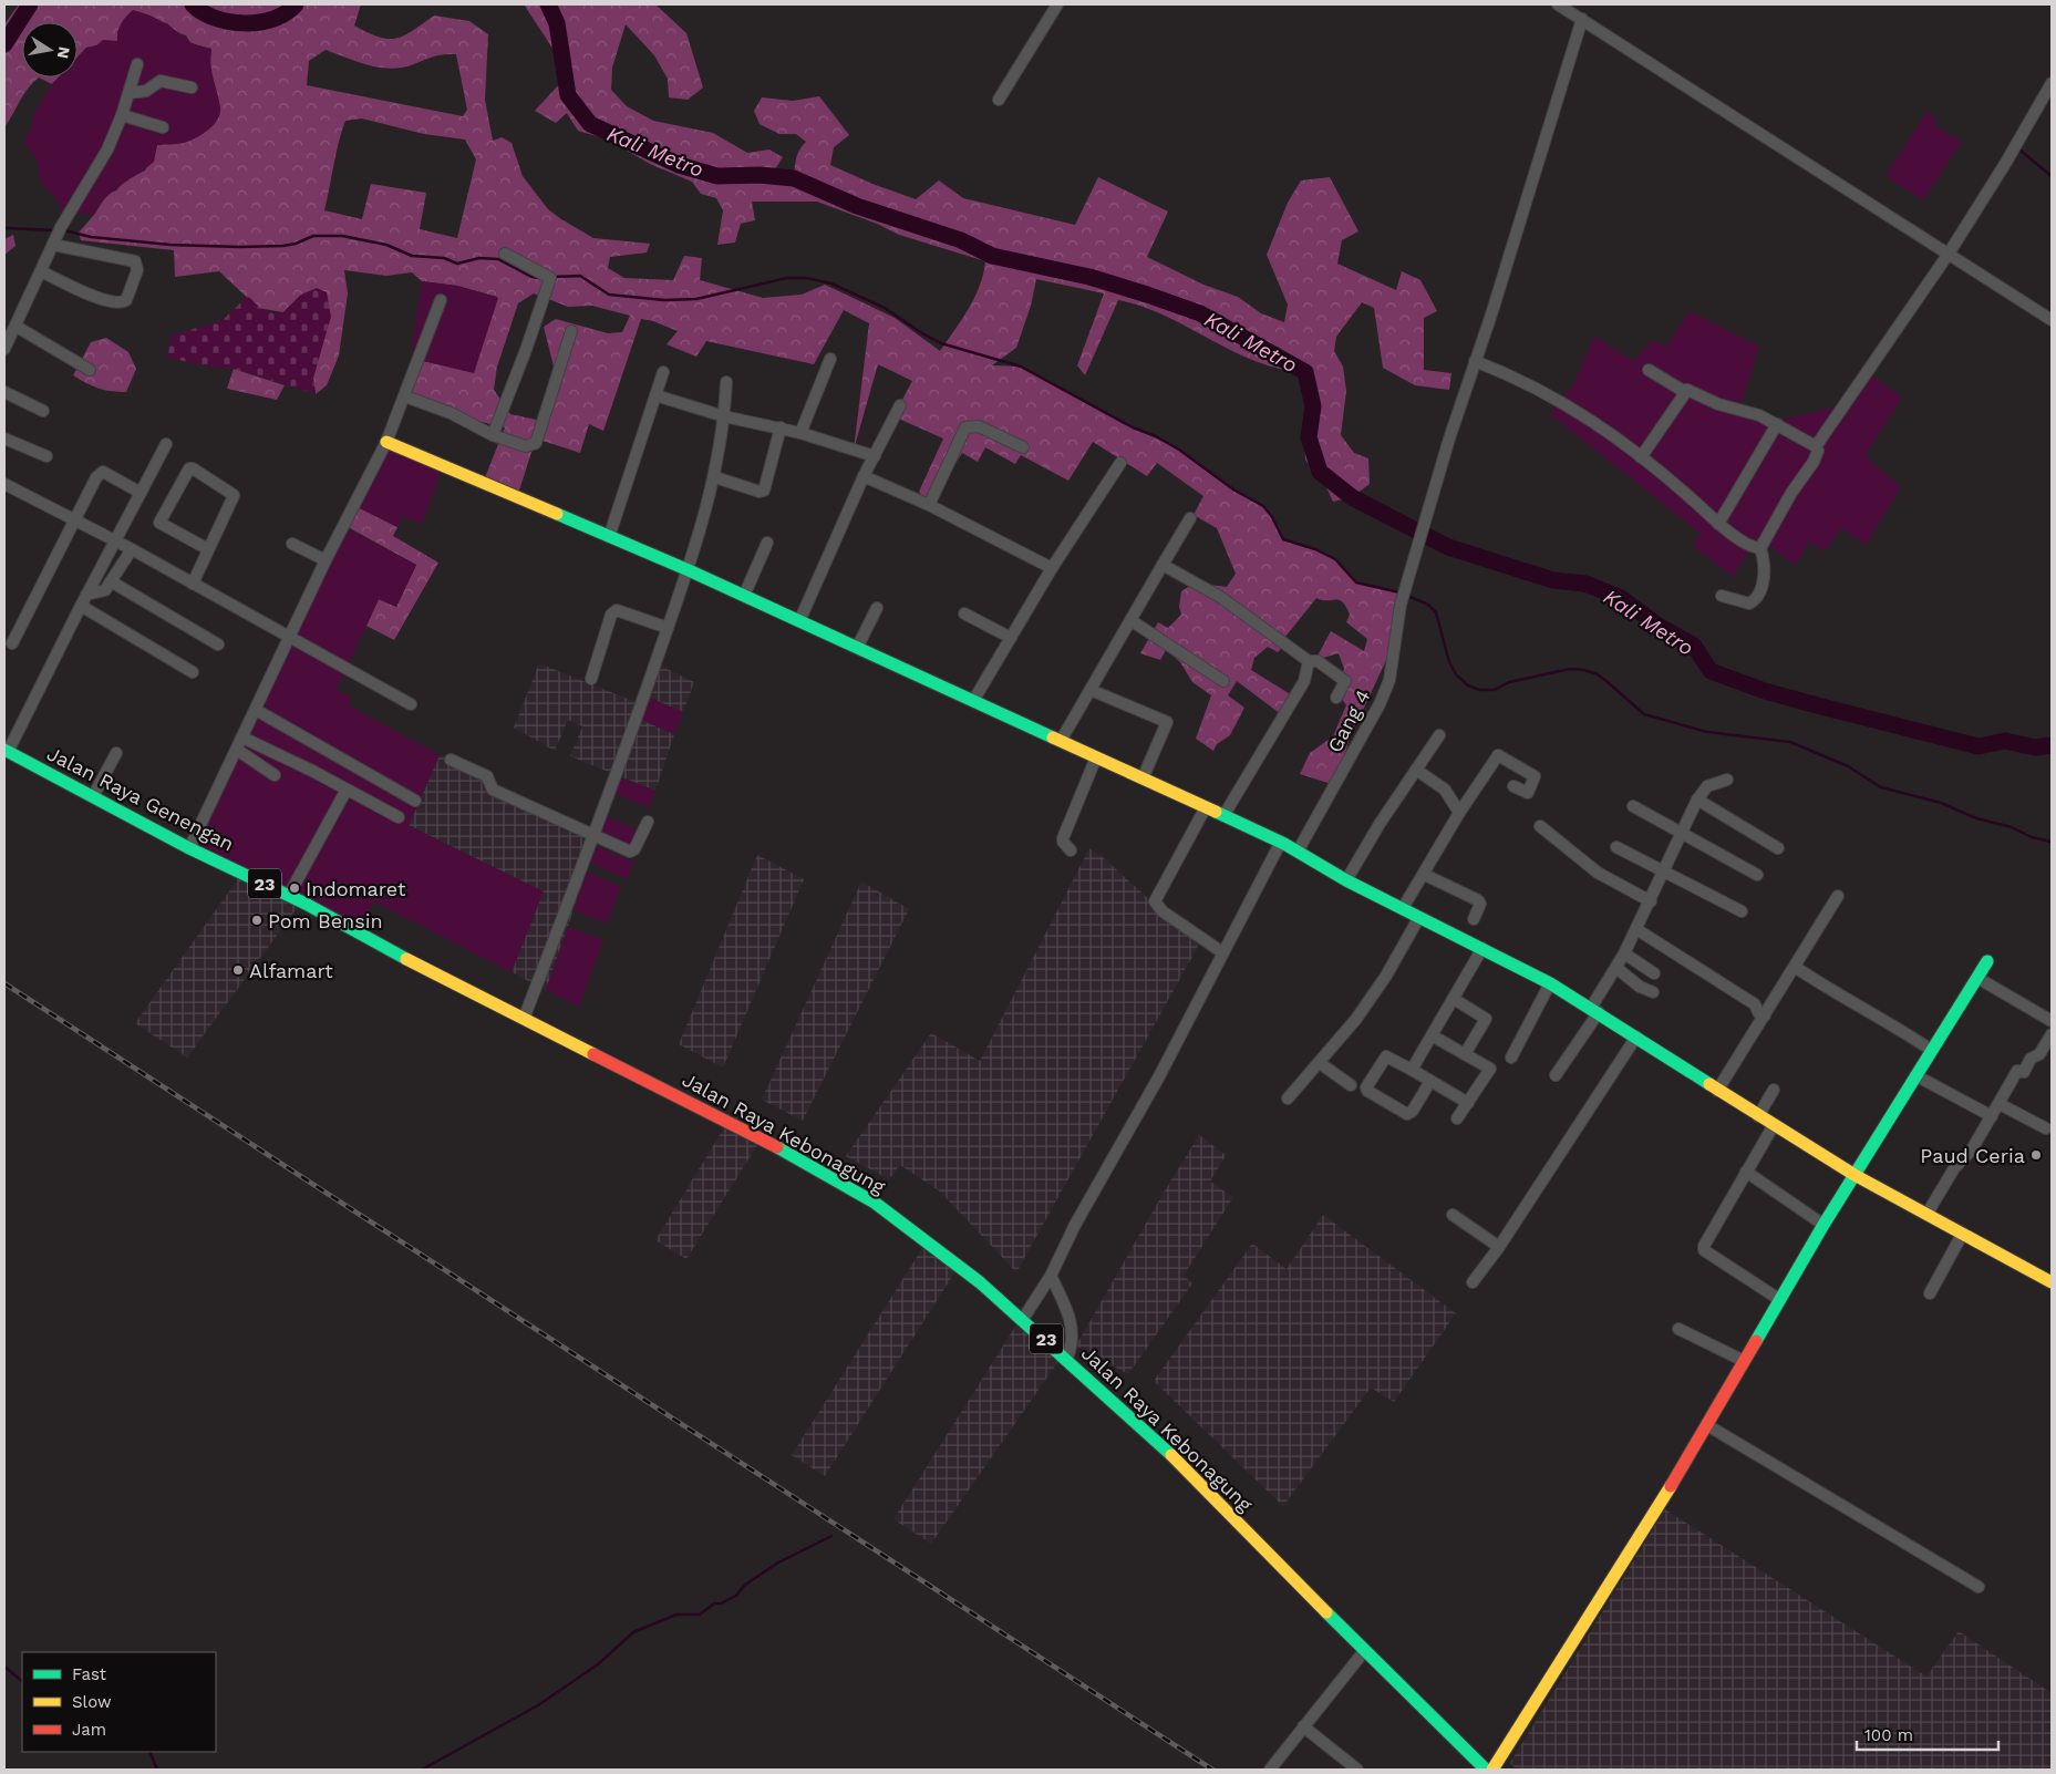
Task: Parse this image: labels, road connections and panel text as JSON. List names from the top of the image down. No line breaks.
{"streets":{"main road":["Jalan Raya Genengan","23","Jalan Raya Kebonagung"],"street":["Gang 4"]},"crossings":[["Gang 4","Jalan Raya Kebonagung"],["Jalan Raya Genengan","Jalan Raya Kebonagung"]],"water":["Kali Metro"],"places":["Indomaret","Pom Bensin","Alfamart","Paud Ceria"],"legend":["Fast","Slow","Jam"],"scale_bar":"100 m","north":"right"}
